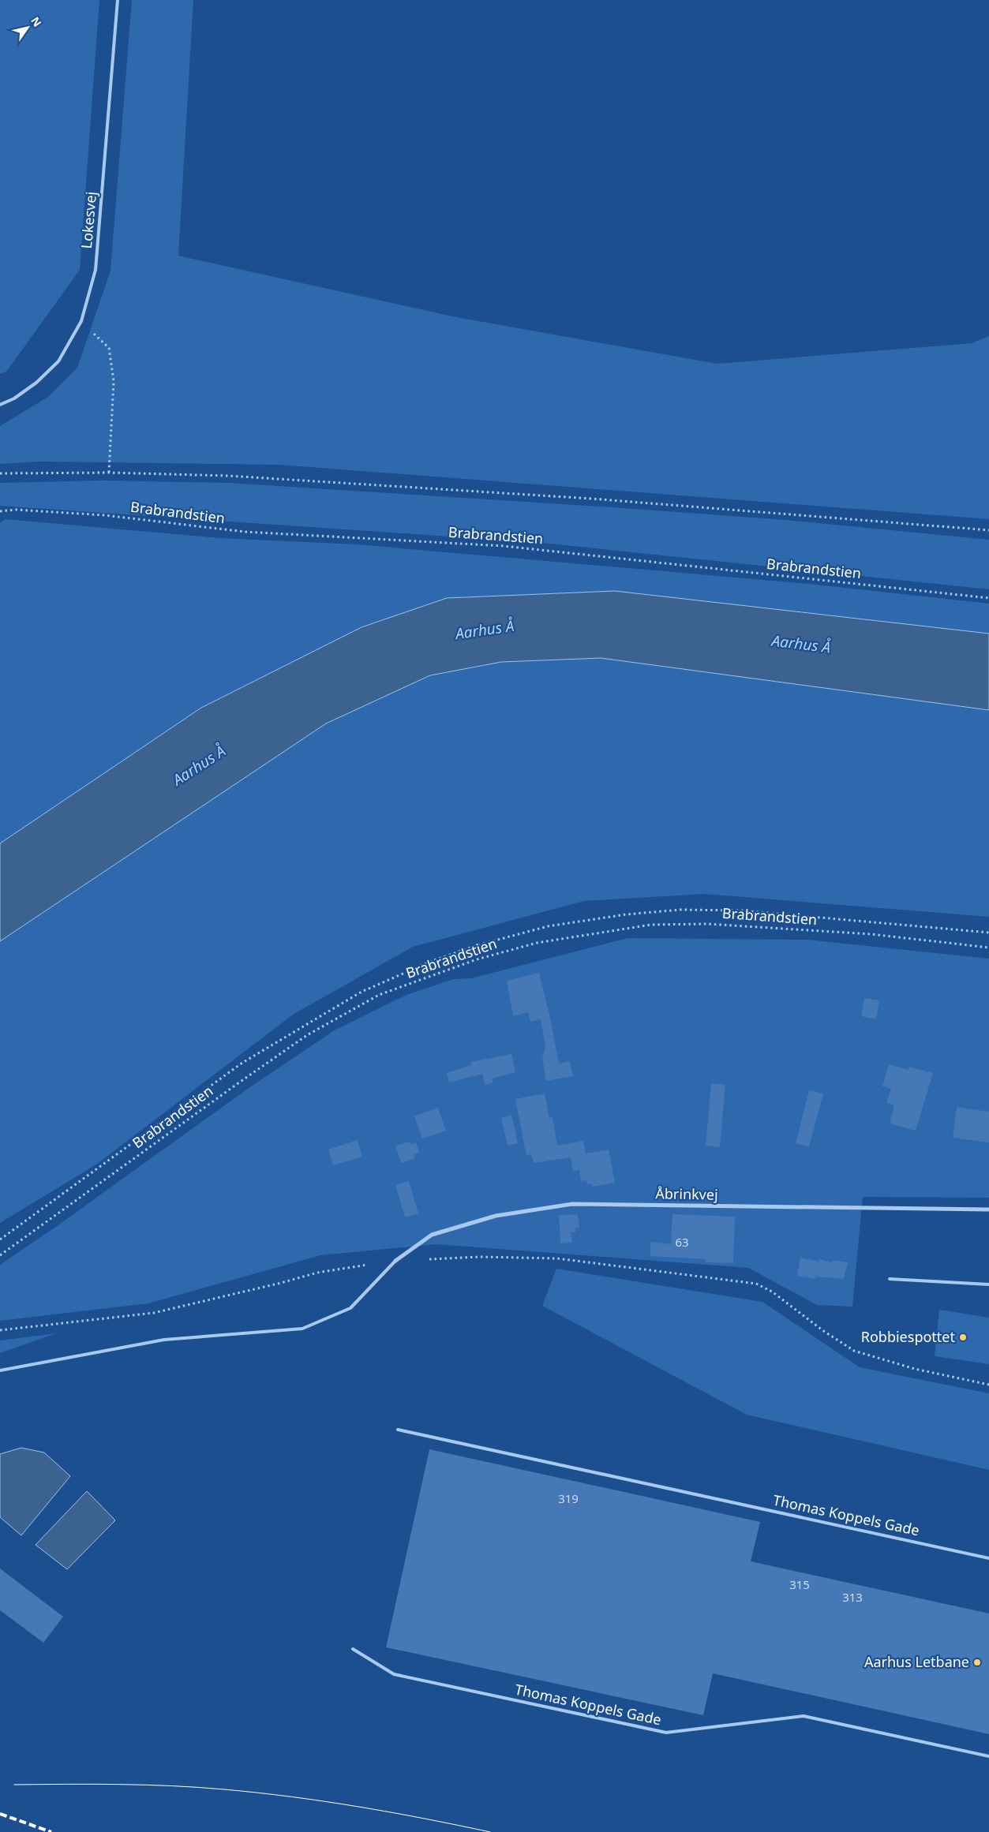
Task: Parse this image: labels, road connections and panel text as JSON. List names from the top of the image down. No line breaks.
{"streets":{"street":["Åbrinkvej"],"lane":["Lokesvej","Thomas Koppels Gade"],"path":["Brabrandstien"]},"water":["Aarhus Å"],"places":["Robbiespottet","Aarhus Letbane"],"house_numbers":["63","319","315","313"],"north":"top right"}
